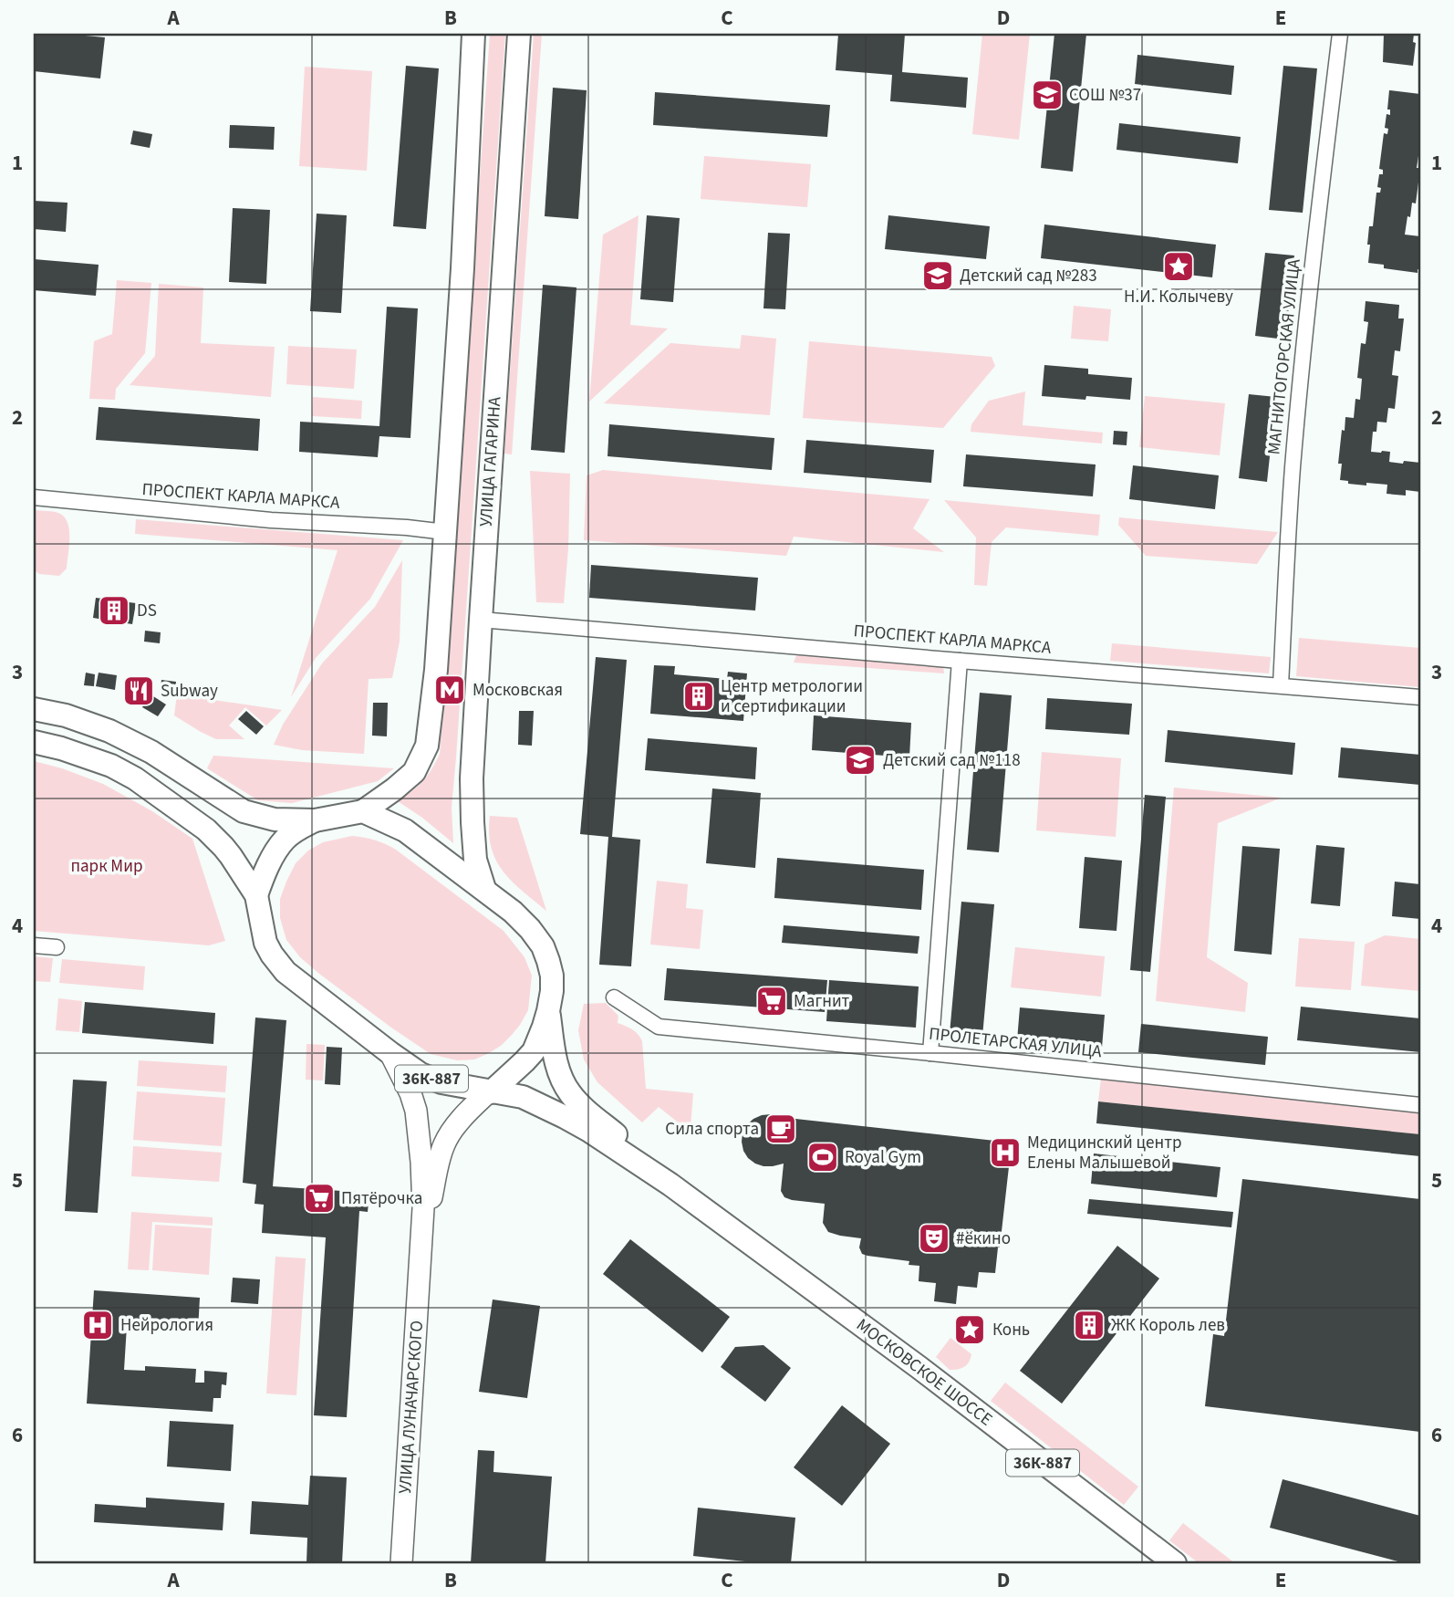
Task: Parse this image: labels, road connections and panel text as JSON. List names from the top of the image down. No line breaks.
{"streets":{"main road":["УЛИЦА ГАГАРИНА","36К-887","МОСКОВСКОЕ ШОССЕ","УЛИЦА ЛУНАЧАРСКОГО"],"street":["МАГНИТОГОРСКАЯ УЛИЦА","ПРОСПЕКТ КАРЛА МАРКСА","ПРОЛЕТАРСКАЯ УЛИЦА"]},"crossings":[["МАГНИТОГОРСКАЯ УЛИЦА","ПРОСПЕКТ КАРЛА МАРКСА"],["УЛИЦА ГАГАРИНА","ПРОСПЕКТ КАРЛА МАРКСА"],["УЛИЦА ГАГАРИНА","МОСКОВСКОЕ ШОССЕ"],["МОСКОВСКОЕ ШОССЕ","УЛИЦА ЛУНАЧАРСКОГО"]],"parks":["парк Мир"],"places":{"school or university":["СОШ №37","Детский сад №283","Детский сад №118"],"place":["Н.И. Колычеву","Конь"],"building":["DS","Центр метрологии и сертификации","ЖК Король лев"],"metro station":["Московская"],"restaurant":["Subway"],"supermarket":["Магнит","Пятёрочка"],"cafe":["Сила спорта"],"hospital":["Медицинский центр Елены Малышевой","Нейрология"],"sports":["Royal Gym"],"theatre":["#ёкино"]},"grid":{"columns":["A","B","C","D","E"],"rows":["1","2","3","4","5","6"]}}
